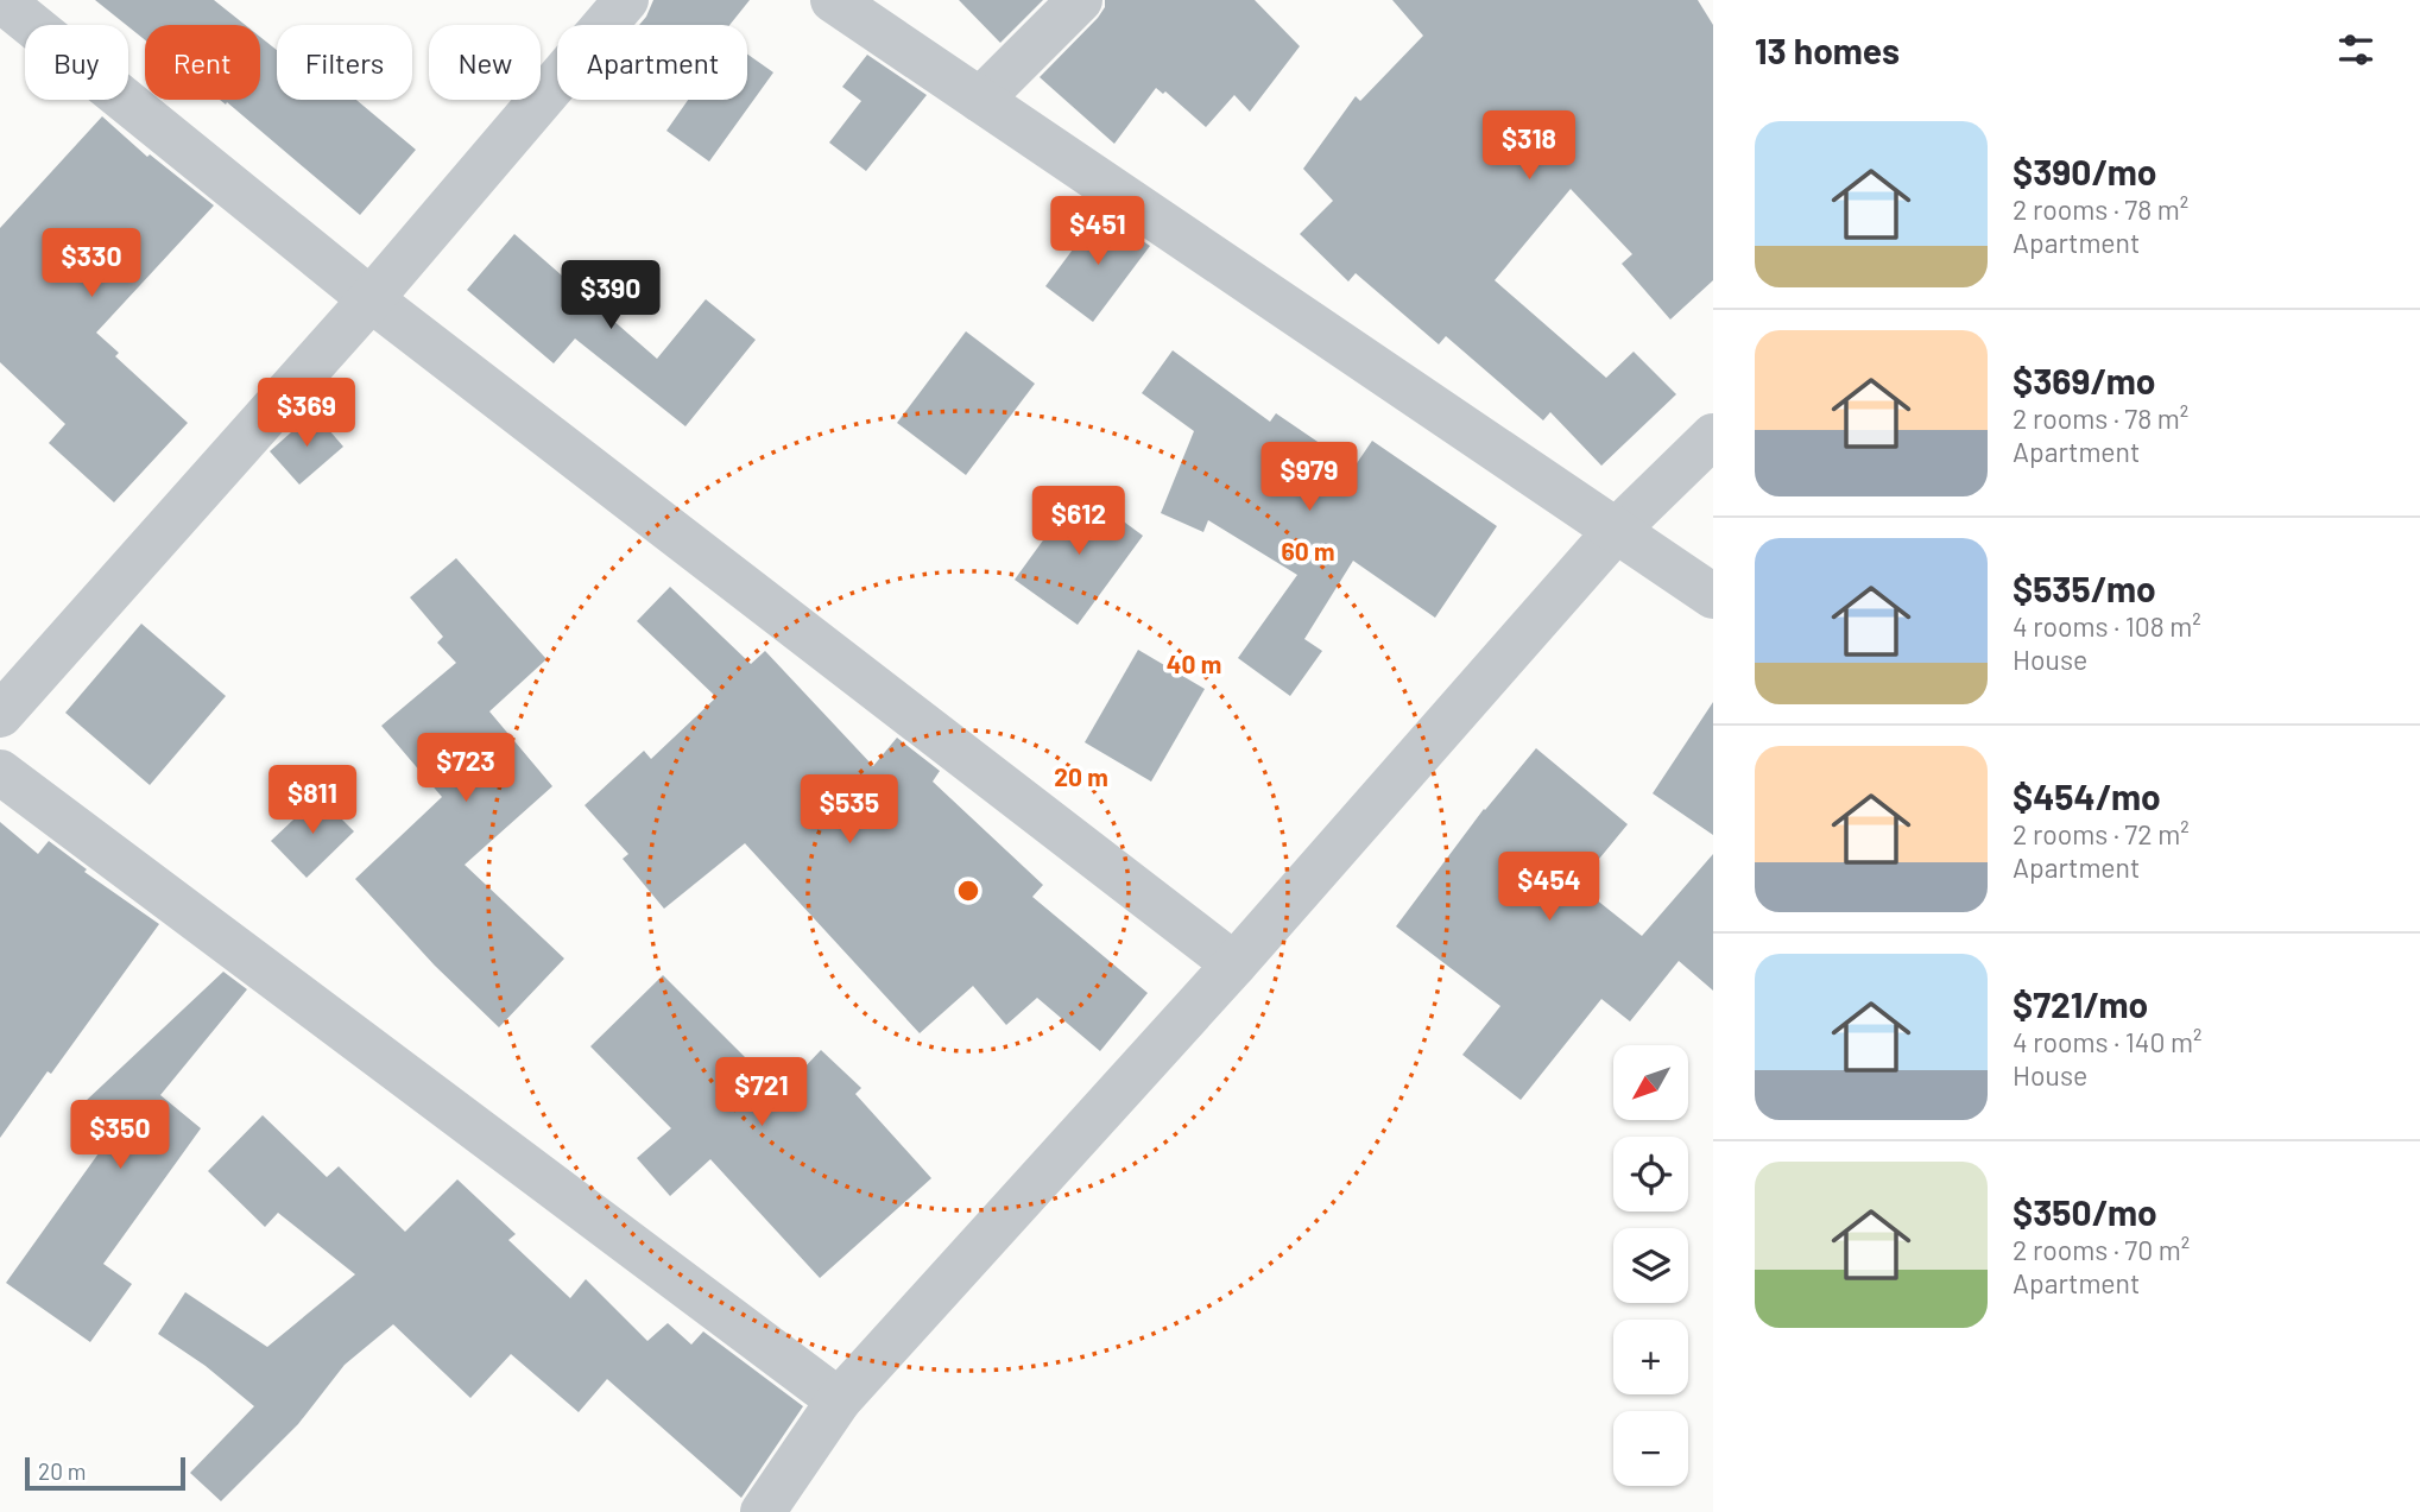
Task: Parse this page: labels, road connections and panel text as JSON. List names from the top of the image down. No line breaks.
{"scale_bar":"20 m","north":"bottom left","page":{"heading":"13 homes","chip":["Buy","Rent","Filters","New","Apartment"],"list":[{"name":"$390/mo","note":"2 rooms · 78 m² · Apartment"},{"name":"$369/mo","note":"2 rooms · 78 m² · Apartment"},{"name":"$535/mo","note":"4 rooms · 108 m² · House"},{"name":"$454/mo","note":"2 rooms · 72 m² · Apartment"},{"name":"$721/mo","note":"4 rooms · 140 m² · House"},{"name":"$350/mo","note":"2 rooms · 70 m² · Apartment"}],"price":["$318","$451","$330","$390","$369","$979","$612","$723","$811","$535","$454","$721","$350"],"map_buttons":["+","−"],"scale":"20 m"},"rings":["60 m","40 m","20 m"]}
